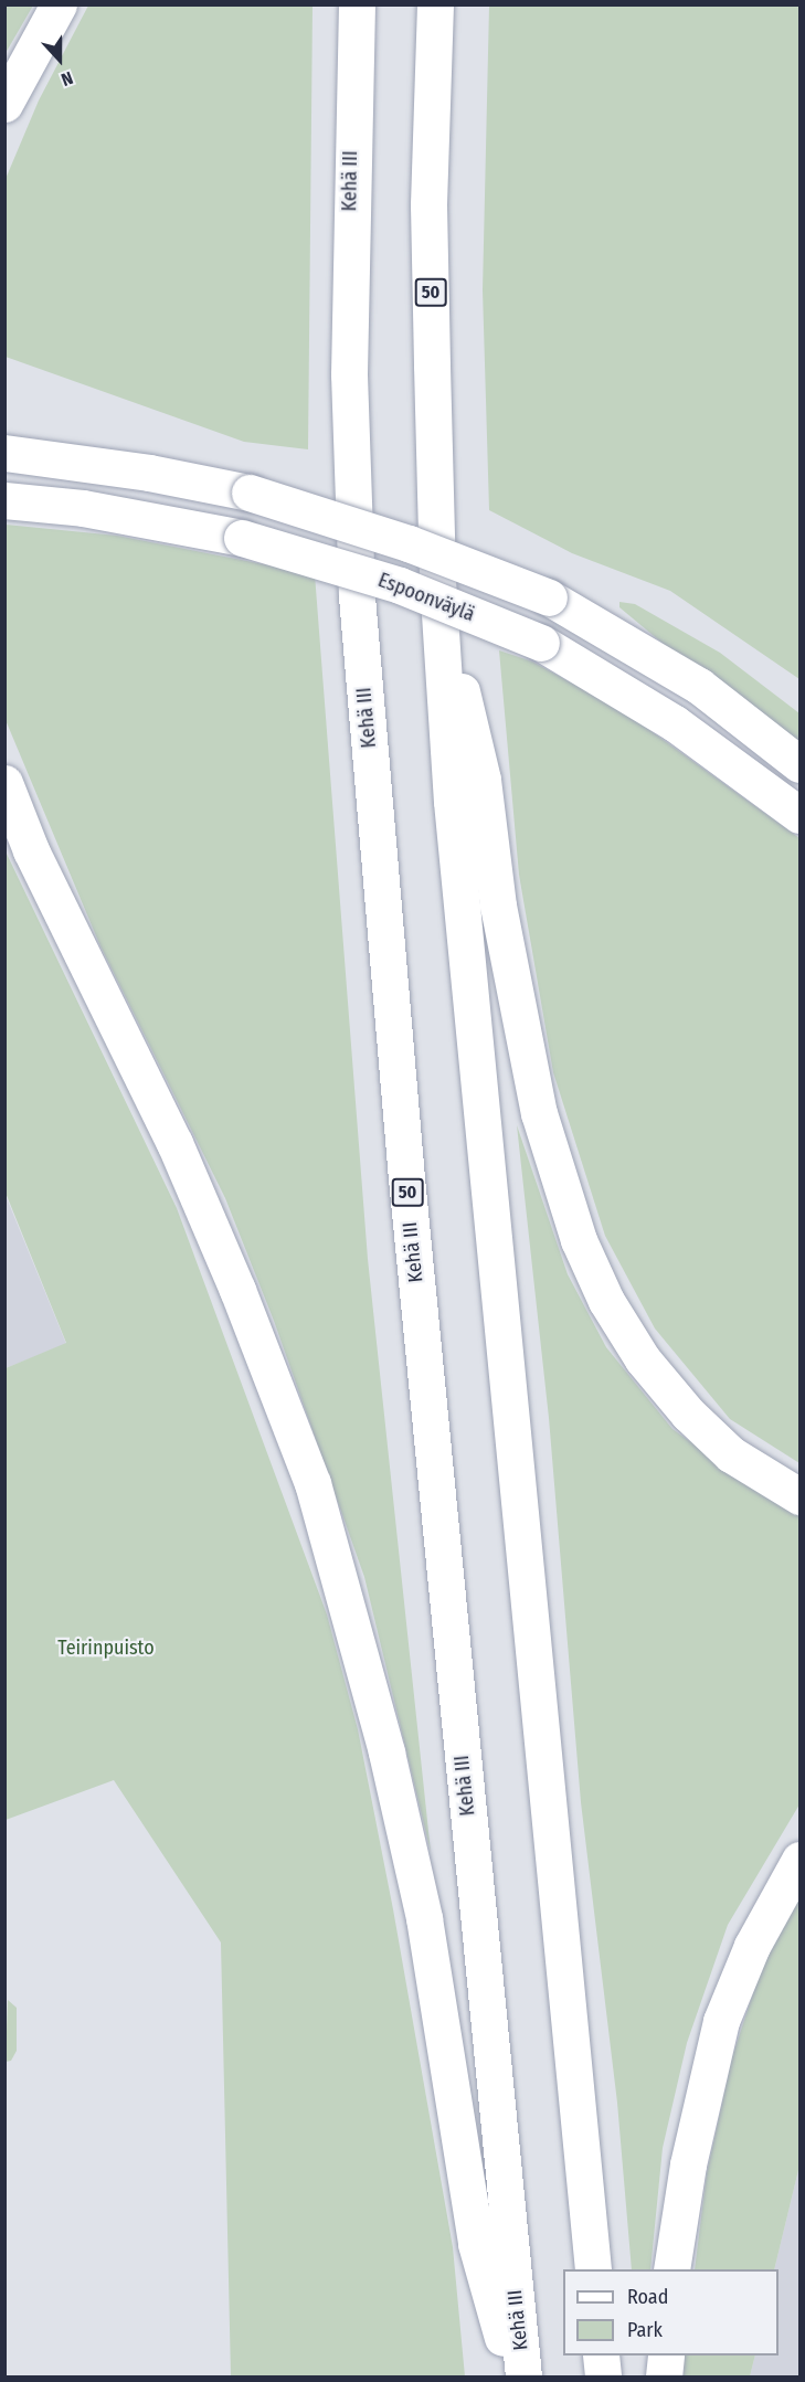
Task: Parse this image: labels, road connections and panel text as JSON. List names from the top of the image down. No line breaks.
{"streets":{"main road":["Kehä III","50","Espoonväylä"]},"parks":["Teirinpuisto"],"legend":["Road","Park"],"north":"bottom"}
